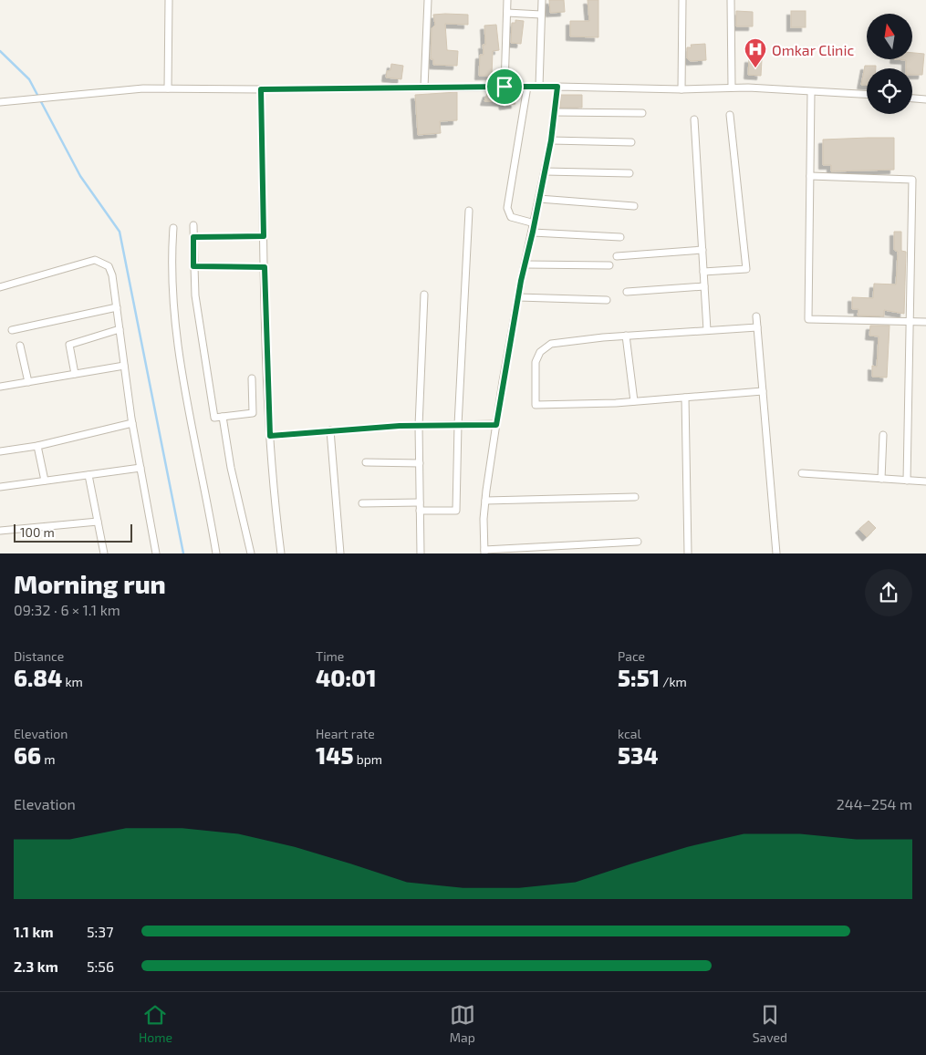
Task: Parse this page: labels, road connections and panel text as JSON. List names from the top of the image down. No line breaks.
{"places":{"hospital":["Omkar Clinic"]},"scale_bar":"100 m","north":"top","page":{"scale":"100 m","heading":["Morning run","09:32 · 6 × 1.1 km"],"stats":[["Distance","6.84 km"],["Time","40:01"],["Pace","5:51 /km"],["Elevation","66 m"],["Heart rate","145 bpm"],["kcal","534"]],"chart":["Elevation","244–254 m"],"list":[{"name":"1.1 km","note":"5:37"},{"name":"2.3 km","note":"5:56"}],"tabs":["Home","Map","Saved"]}}
